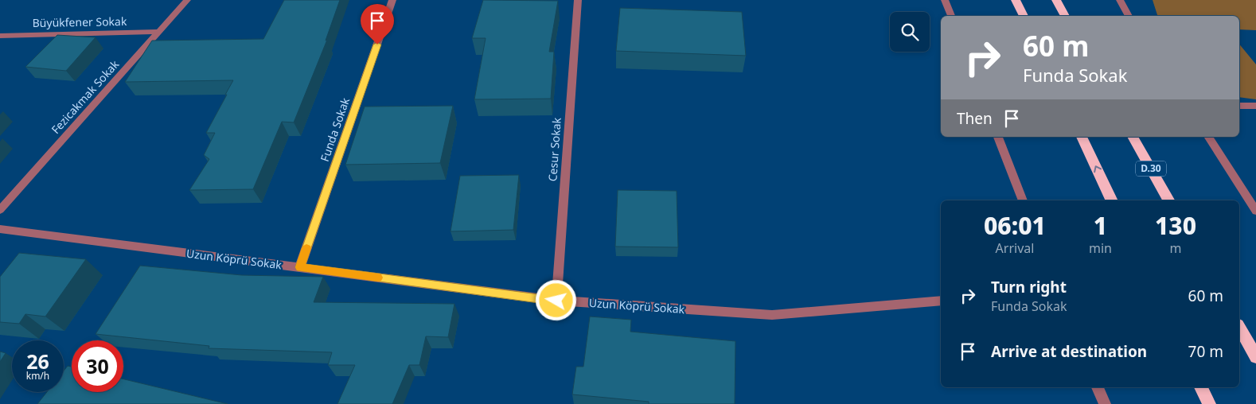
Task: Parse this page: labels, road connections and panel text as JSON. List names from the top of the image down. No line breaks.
{"streets":{"highway":["D.30"],"street":["Büyükfener Sokak","Fezicakmak Sokak","Funda Sokak","Cesur Sokak","Uzun Köprü Sokak"]},"crossings":[["Büyükfener Sokak","Fezicakmak Sokak"],["Funda Sokak","Uzun Köprü Sokak"],["Cesur Sokak","Uzun Köprü Sokak"]],"page":{"turn":["60 m","Funda Sokak"],"then":"Then","eta":["06:01","Arrival","1","min","130","m"],"list":[{"name":"Turn right","note":"Funda Sokak","value":"60 m"},{"name":"Arrive at destination","value":"70 m"}],"speed":"26 km/h","limit":"30"}}
